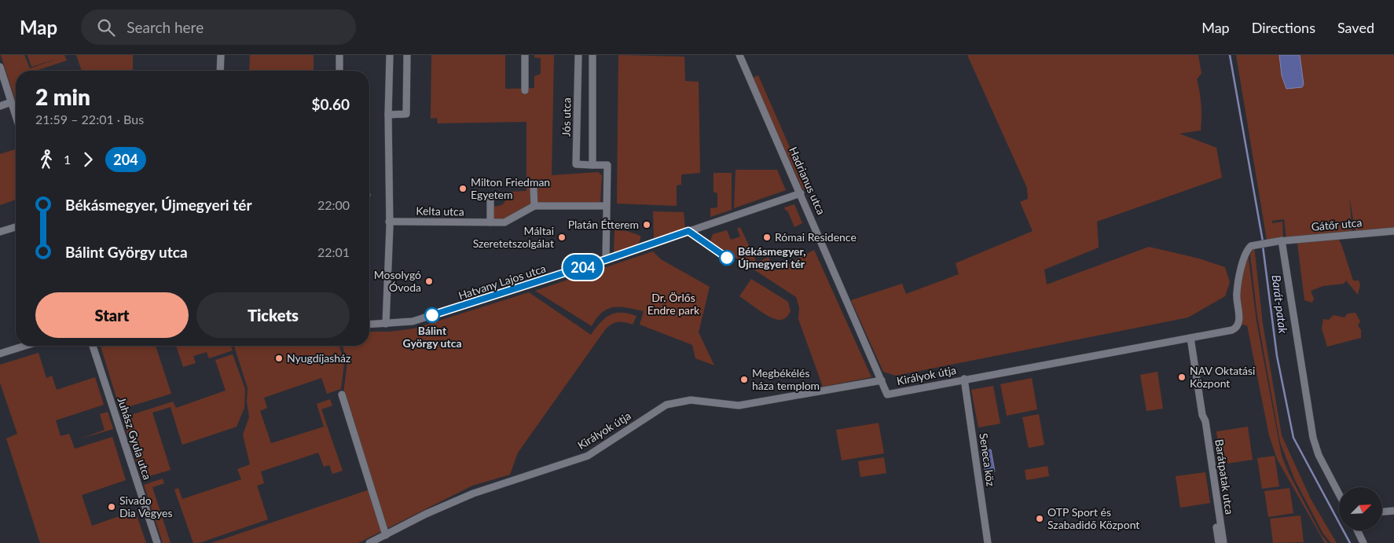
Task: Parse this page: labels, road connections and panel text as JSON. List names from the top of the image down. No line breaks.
{"streets":{"street":["Jós utca","Hadrianus utca","Kelta utca","Gátőr utca","Hatvany Lajos utca","Királyok útja","Juhász Gyula utca","Seneca köz","Barátpatak utca"]},"crossings":[["Jós utca","Kelta utca"],["Jós utca","Hatvany Lajos utca"],["Hadrianus utca","Hatvany Lajos utca"],["Hadrianus utca","Királyok útja"],["Gátőr utca","Királyok útja"],["Királyok útja","Seneca köz"],["Királyok útja","Barátpatak utca"]],"water":["Barát-patak"],"parks":["Dr. Örlős Endre park"],"places":["Milton Friedman Egyetem","Platán Étterem","Máltai Szeretetszolgálat","Római Residence","Békásmegyer, Újmegyeri tér","Mosolygó Óvoda","Bálint György utca","Nyugdíjasház","NAV Oktatási Központ","Megbékélés háza templom","Sivado Dia Vegyes","OTP Sport és Szabadidő Központ"],"lines":["bus line 204"],"north":"top right","page":{"header":"Map","search":"Search here","nav":["Map","Directions","Saved"],"on_map":"204","heading":["2 min","21:59 – 22:01 · Bus","$0.60"],"legs":["1","204"],"list":[{"name":"Békásmegyer, Újmegyeri tér","value":"22:00"},{"name":"Bálint György utca","value":"22:01"}],"buttons":["Start","Tickets"]}}
